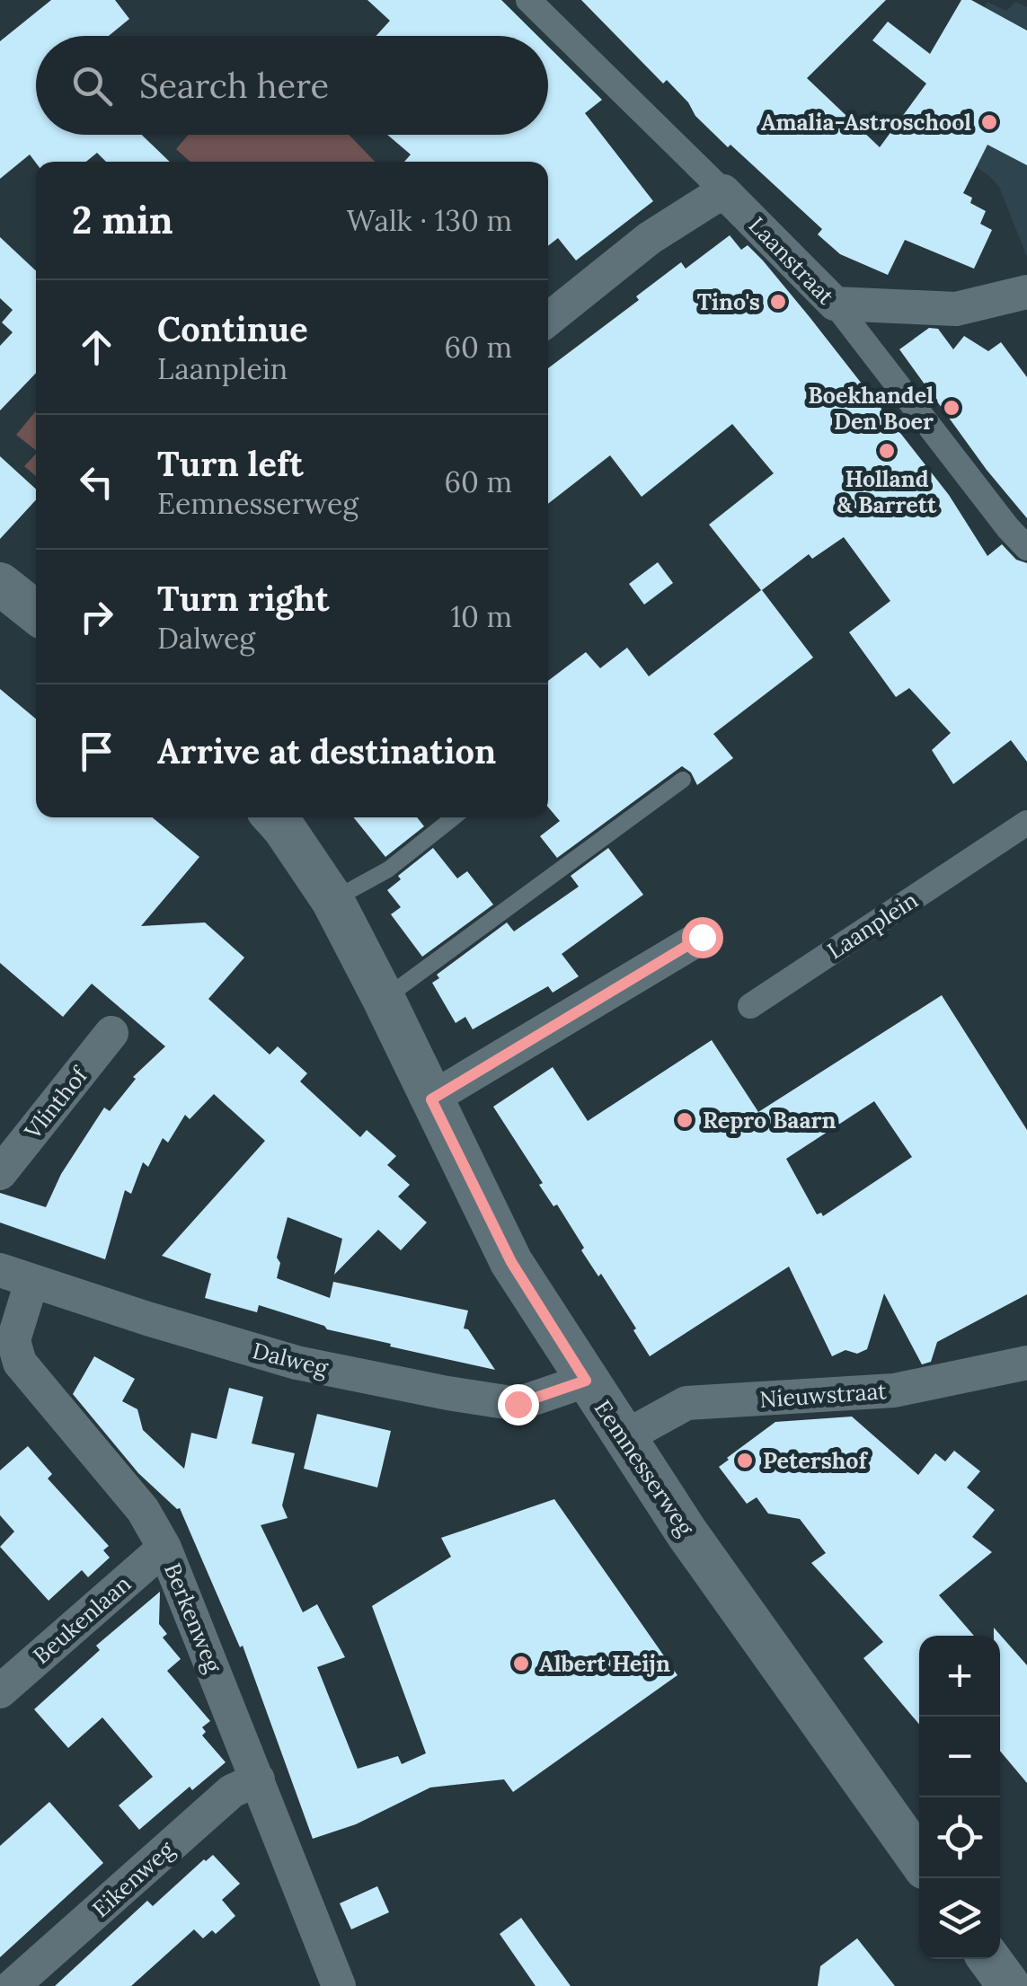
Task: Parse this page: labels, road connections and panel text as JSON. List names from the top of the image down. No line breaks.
{"streets":{"street":["Laanstraat","Laanplein","Vlinthof","Dalweg","Nieuwstraat","Eemnesserweg","Berkenweg","Beukenlaan","Eikenweg"]},"crossings":[["Dalweg","Eemnesserweg"],["Dalweg","Berkenweg"],["Nieuwstraat","Eemnesserweg"],["Berkenweg","Beukenlaan"],["Berkenweg","Eikenweg"]],"places":["Amalia-Astroschool","Tino's","Boekhandel Den Boer","Holland & Barrett","Repro Baarn","Petershof","Albert Heijn"],"page":{"search":"Search here","heading":["2 min","Walk · 130 m"],"list":[["Continue","Laanplein","60 m"],["Turn left","Eemnesserweg","60 m"],["Turn right","Dalweg","10 m"],"Arrive at destination"],"map_buttons":["+","−"]}}
